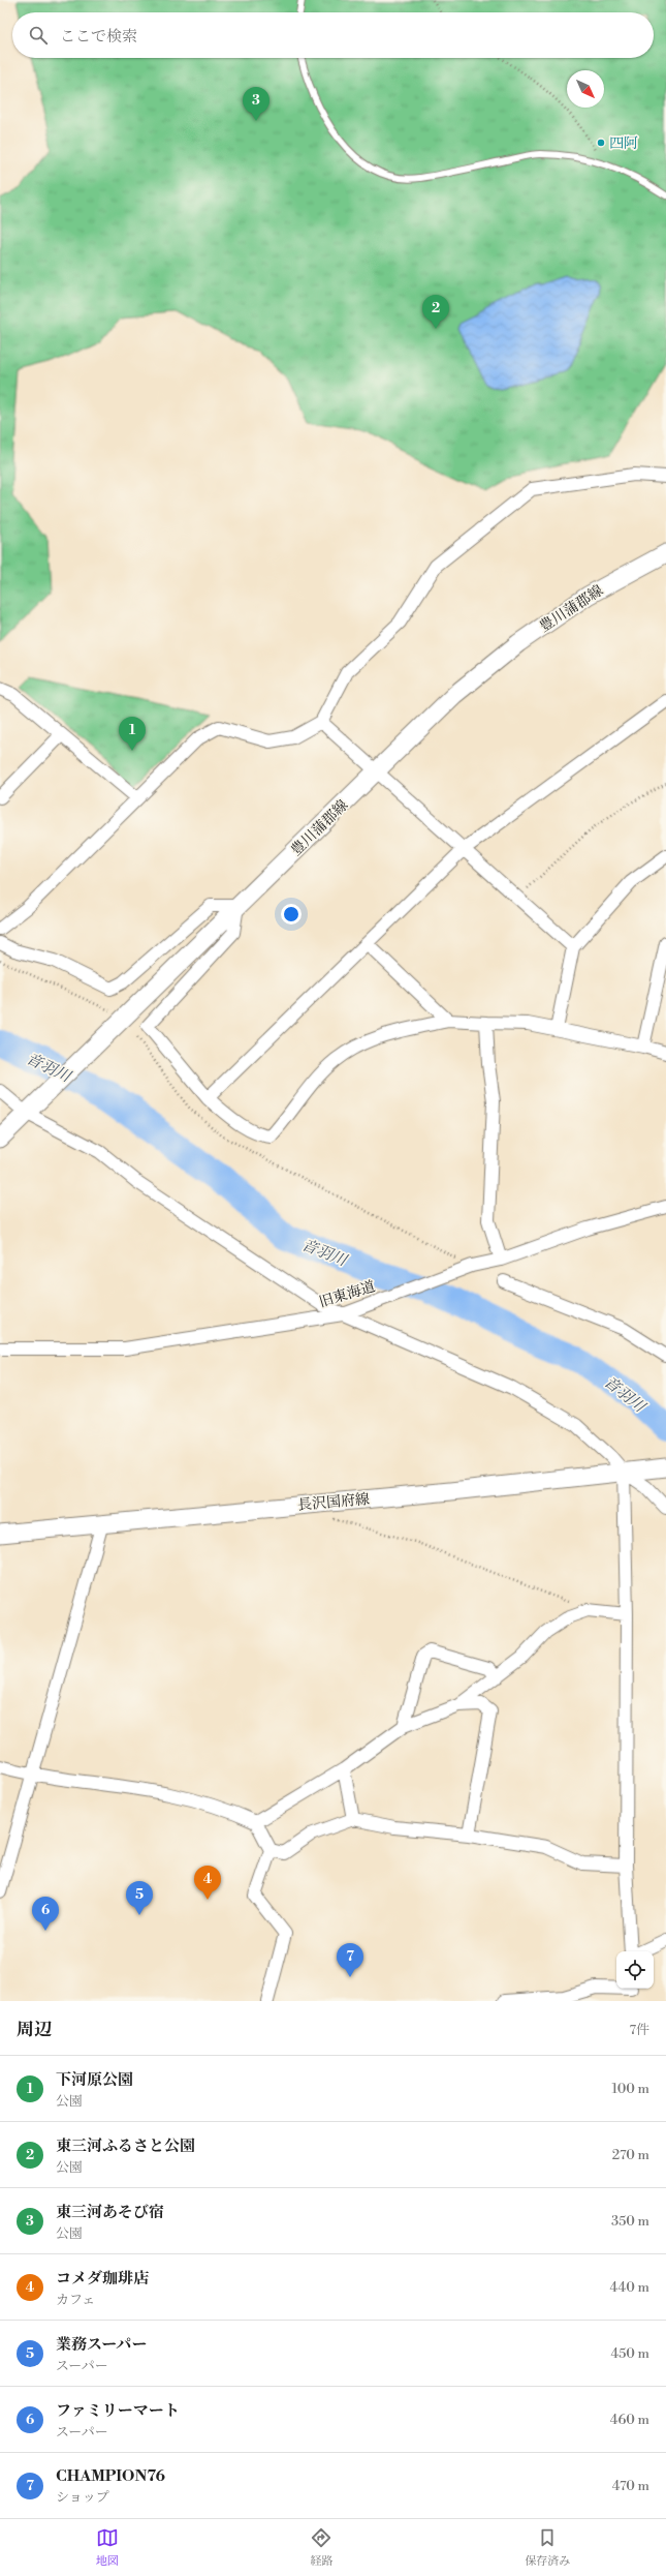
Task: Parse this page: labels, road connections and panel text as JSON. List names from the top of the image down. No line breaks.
{"streets":{"main road":["豊川蒲郡線","長沢国府線"],"street":["旧東海道"]},"water":["音羽川"],"places":["四阿"],"north":"bottom right","page":{"search":"ここで検索","pins":["3","2","1","4","5","6","7"],"heading":["周辺","7件"],"list":[{"mark":"1","name":"下河原公園","note":"公園","value":"100 m"},{"mark":"2","name":"東三河ふるさと公園","note":"公園","value":"270 m"},{"mark":"3","name":"東三河あそび宿","note":"公園","value":"350 m"},{"mark":"4","name":"コメダ珈琲店","note":"カフェ","value":"440 m"},{"mark":"5","name":"業務スーパー","note":"スーパー","value":"450 m"},{"mark":"6","name":"ファミリーマート","note":"スーパー","value":"460 m"},{"mark":"7","name":"CHAMPION76","note":"ショップ","value":"470 m"}],"nav":["地図","経路","保存済み"]}}
